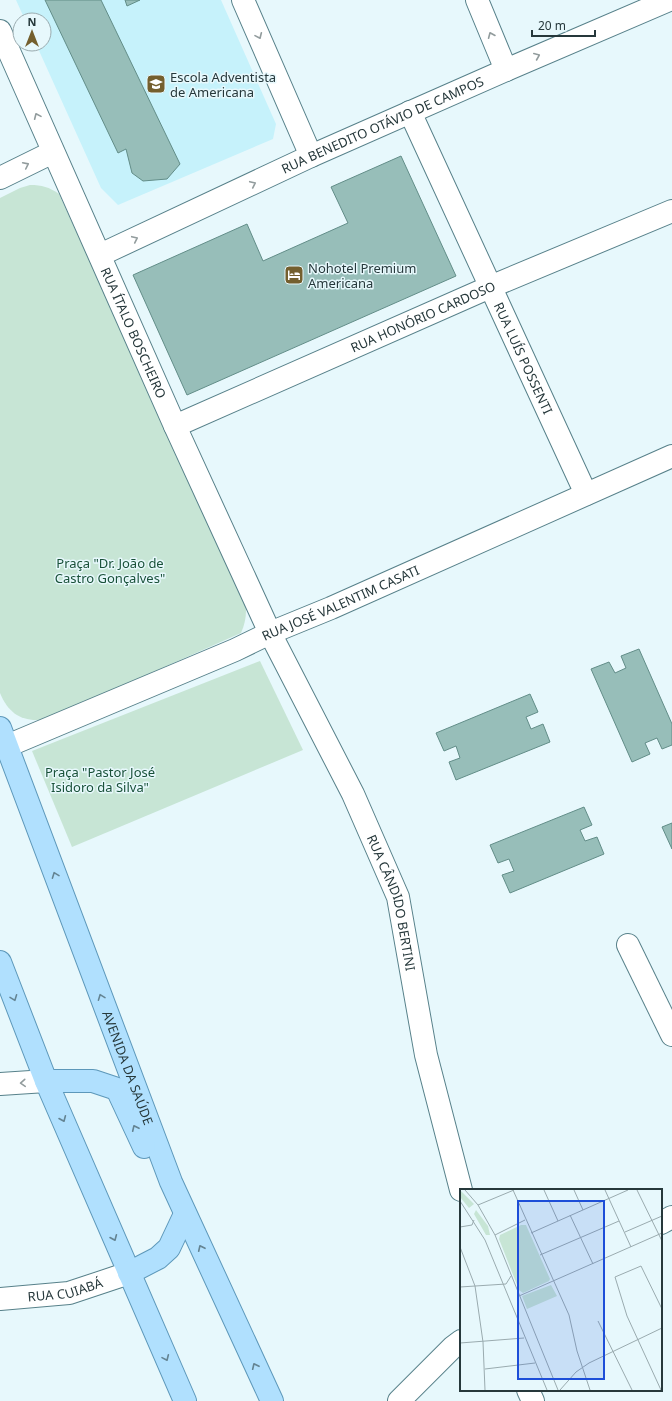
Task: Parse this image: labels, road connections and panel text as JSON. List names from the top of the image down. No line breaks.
{"streets":{"main road":["AVENIDA DA SAÚDE"],"street":["RUA BENEDITO OTÁVIO DE CAMPOS","RUA HONÓRIO CARDOSO","RUA ÍTALO BOSCHEIRO","RUA LUÍS POSSENTI","RUA JOSÉ VALENTIM CASATI","RUA CÂNDIDO BERTINI","RUA CUIABÁ"]},"crossings":[["RUA BENEDITO OTÁVIO DE CAMPOS","RUA ÍTALO BOSCHEIRO"],["RUA BENEDITO OTÁVIO DE CAMPOS","RUA LUÍS POSSENTI"],["RUA HONÓRIO CARDOSO","RUA ÍTALO BOSCHEIRO"],["RUA HONÓRIO CARDOSO","RUA LUÍS POSSENTI"],["RUA ÍTALO BOSCHEIRO","RUA JOSÉ VALENTIM CASATI"],["RUA ÍTALO BOSCHEIRO","RUA CÂNDIDO BERTINI"],["RUA LUÍS POSSENTI","RUA JOSÉ VALENTIM CASATI"],["RUA JOSÉ VALENTIM CASATI","RUA CÂNDIDO BERTINI"],["RUA JOSÉ VALENTIM CASATI","AVENIDA DA SAÚDE"]],"one_way":["RUA BENEDITO OTÁVIO DE CAMPOS"],"parks":["Praça \"Dr. João de Castro Gonçalves\"","Praça \"Pastor José Isidoro da Silva\""],"places":{"school or university":["Escola Adventista de Americana"],"hotel":["Nohotel Premium Americana"]},"scale_bar":"20 m","north":"top"}
